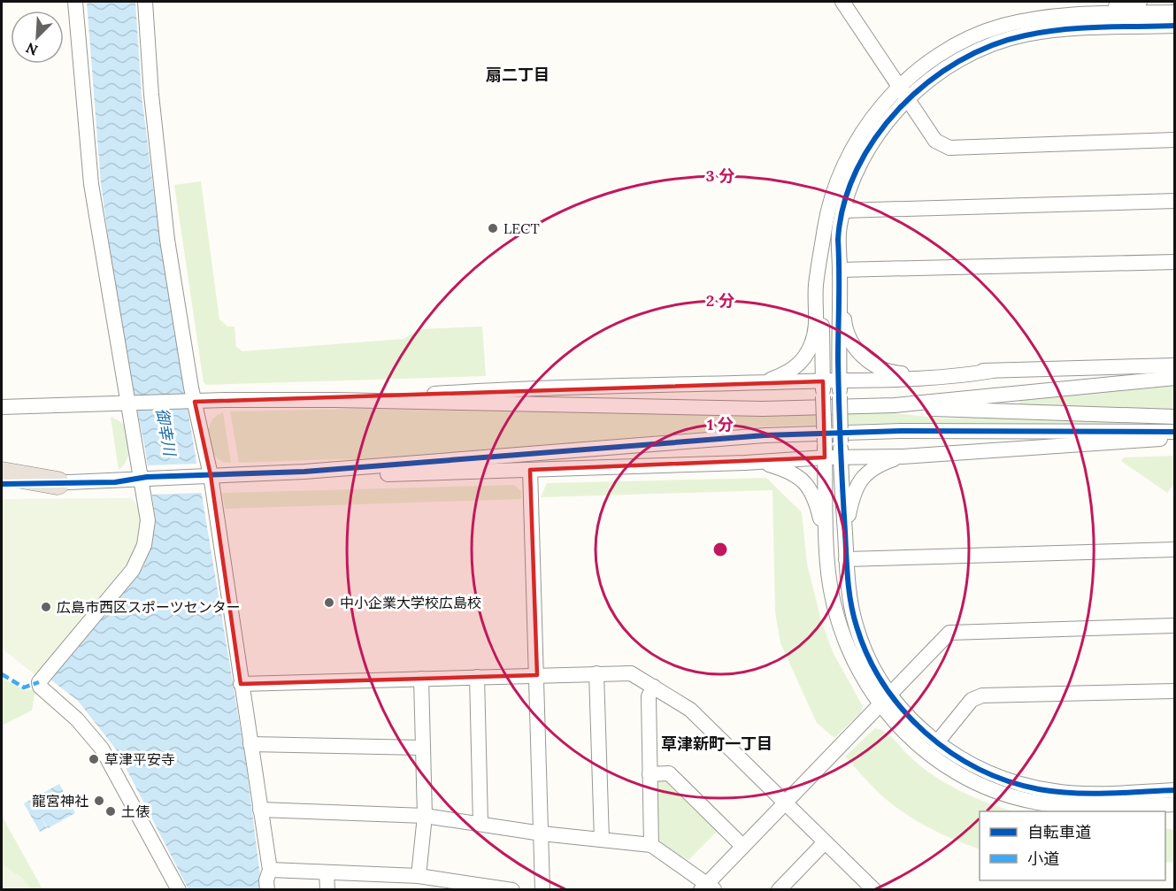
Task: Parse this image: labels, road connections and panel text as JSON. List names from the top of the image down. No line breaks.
{"districts":["扇二丁目","草津新町一丁目"],"water":["御幸川"],"places":["LECT","中小企業大学校広島校","広島市西区スポーツセンター","草津平安寺","龍宮神社","土俵"],"legend":["自転車道","小道"],"north":"bottom left","rings":["3 分","2 分","1 分"]}
